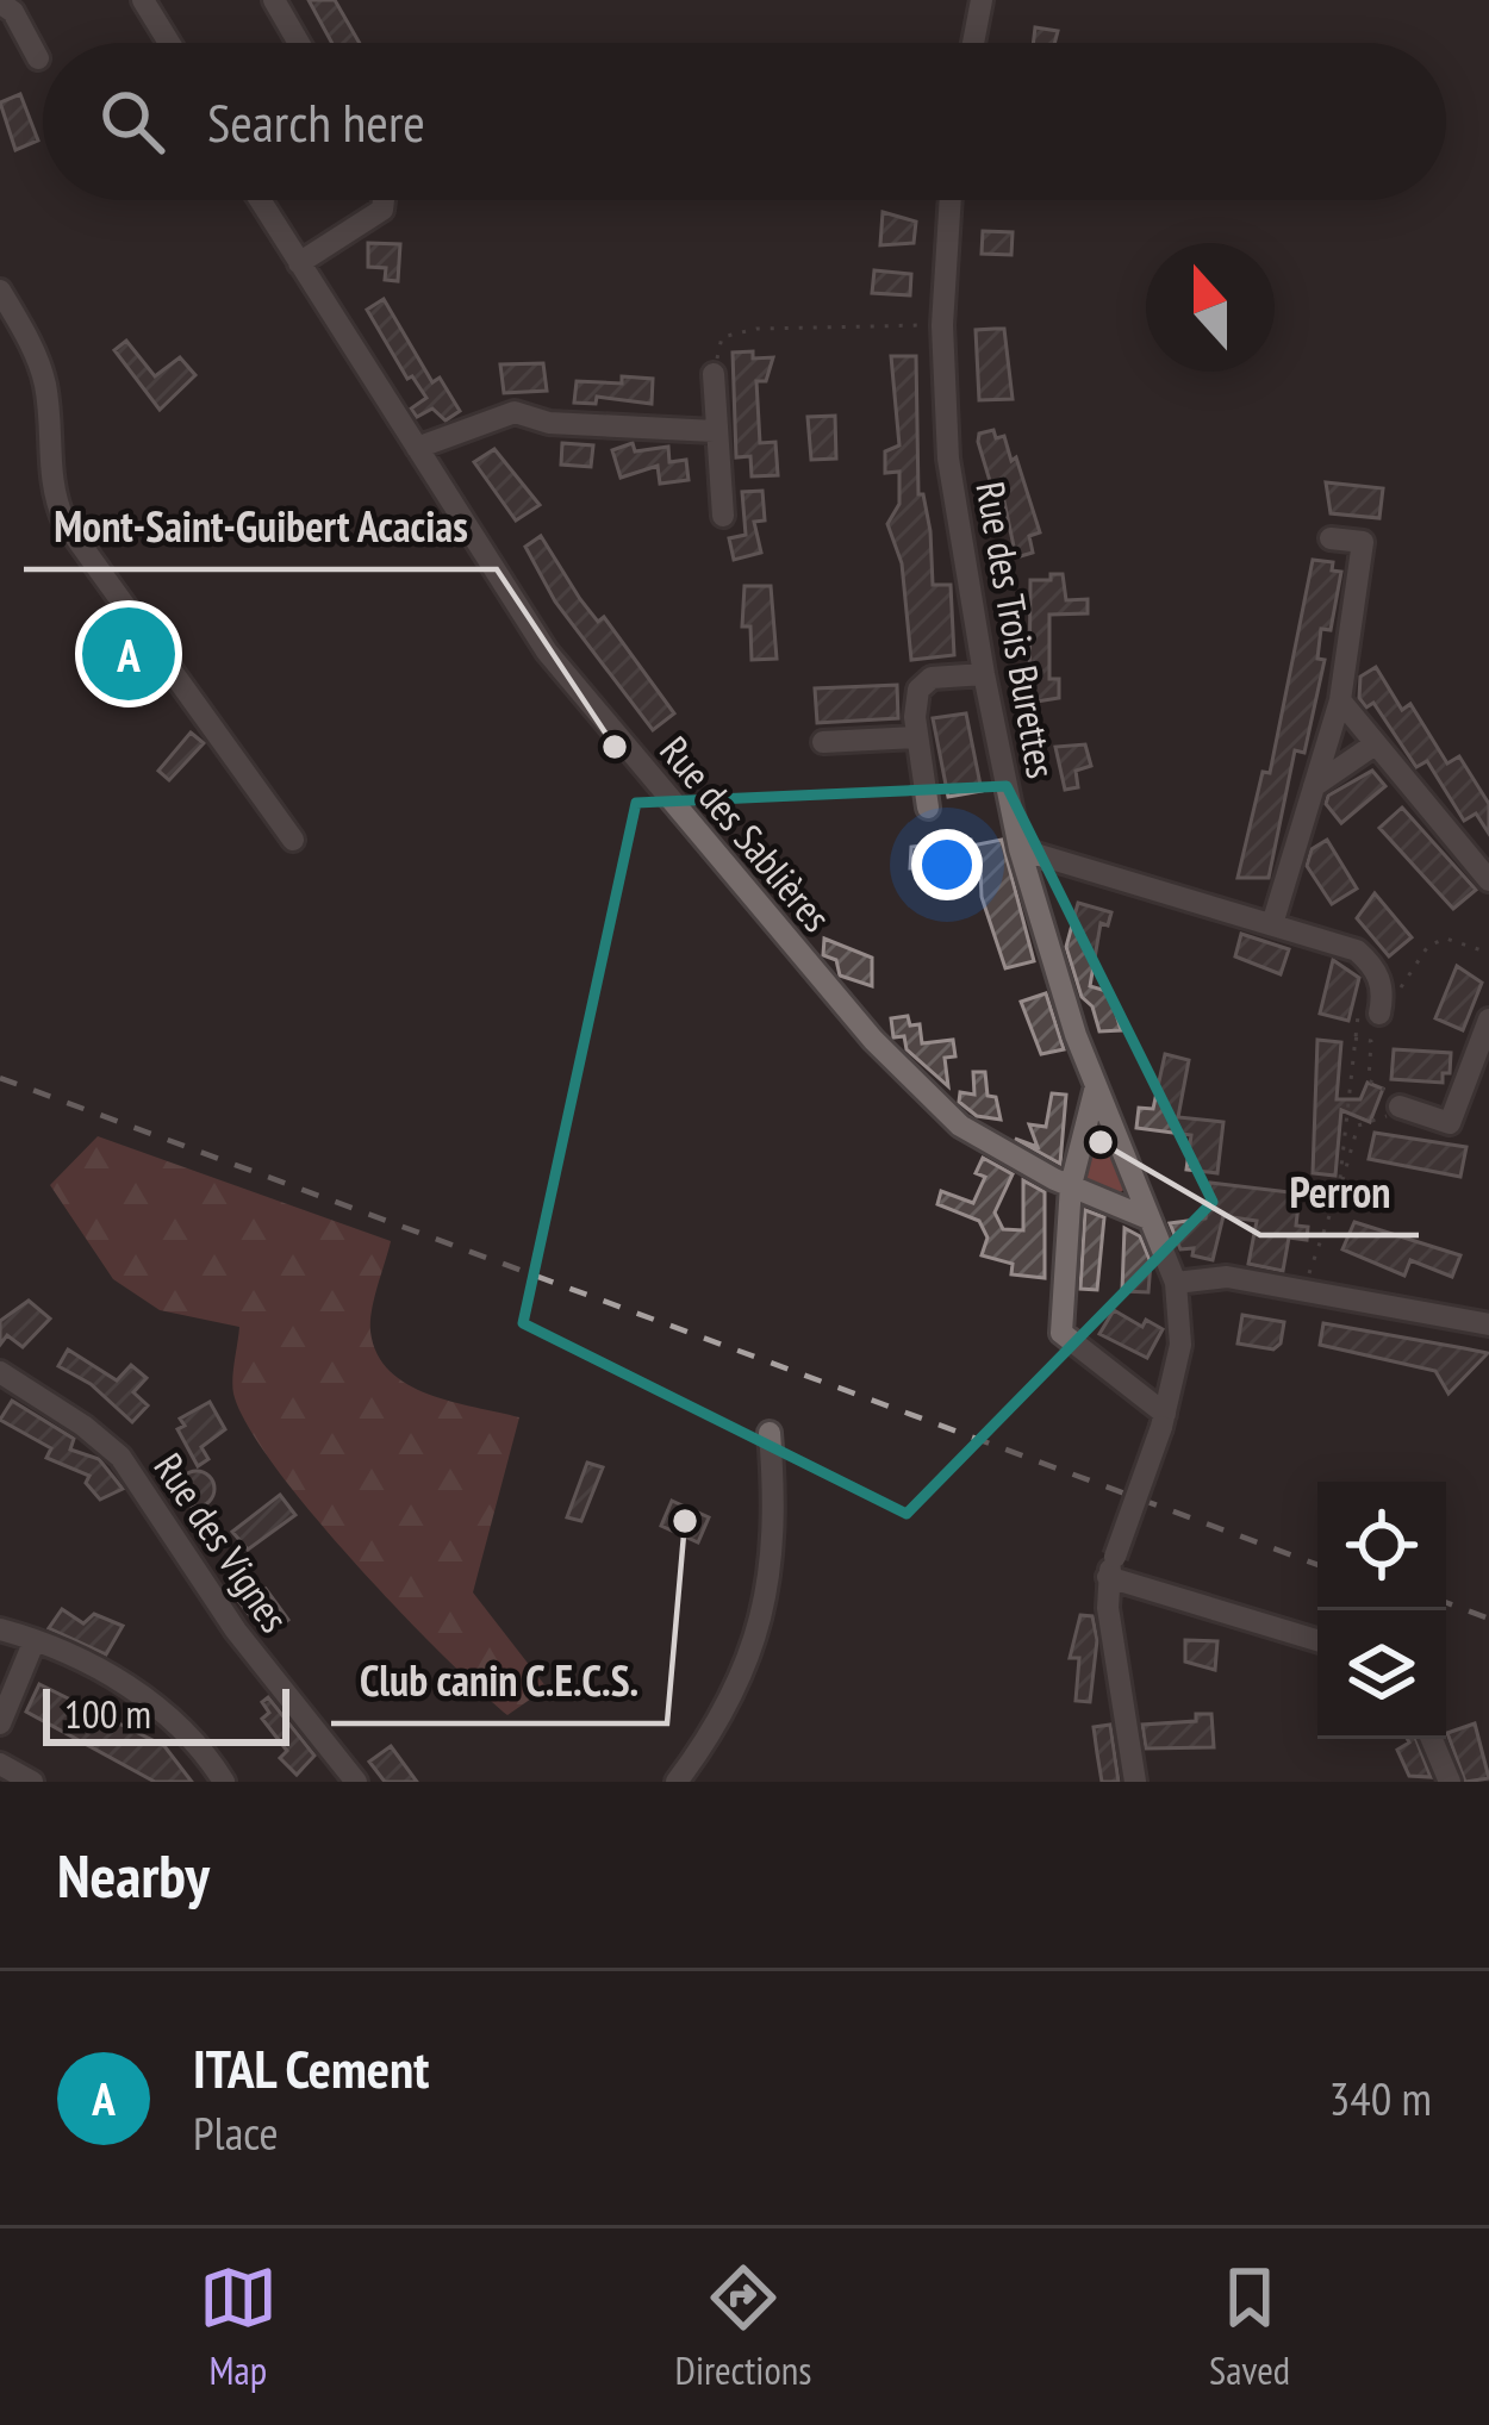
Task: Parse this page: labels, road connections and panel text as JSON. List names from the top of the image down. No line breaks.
{"streets":{"street":["Rue des Trois Burettes","Rue des Sablières","Rue des Vignes"]},"crossings":[["Rue des Trois Burettes","Rue des Sablières"]],"places":["Mont-Saint-Guibert Acacias","Perron","Club canin C.E.C.S."],"scale_bar":"100 m","north":"top","page":{"search":"Search here","pins":"A","scale":"100 m","heading":"Nearby","list":[{"mark":"A","name":"ITAL Cement","note":"Place","value":"340 m"}],"nav":["Map","Directions","Saved"]}}
